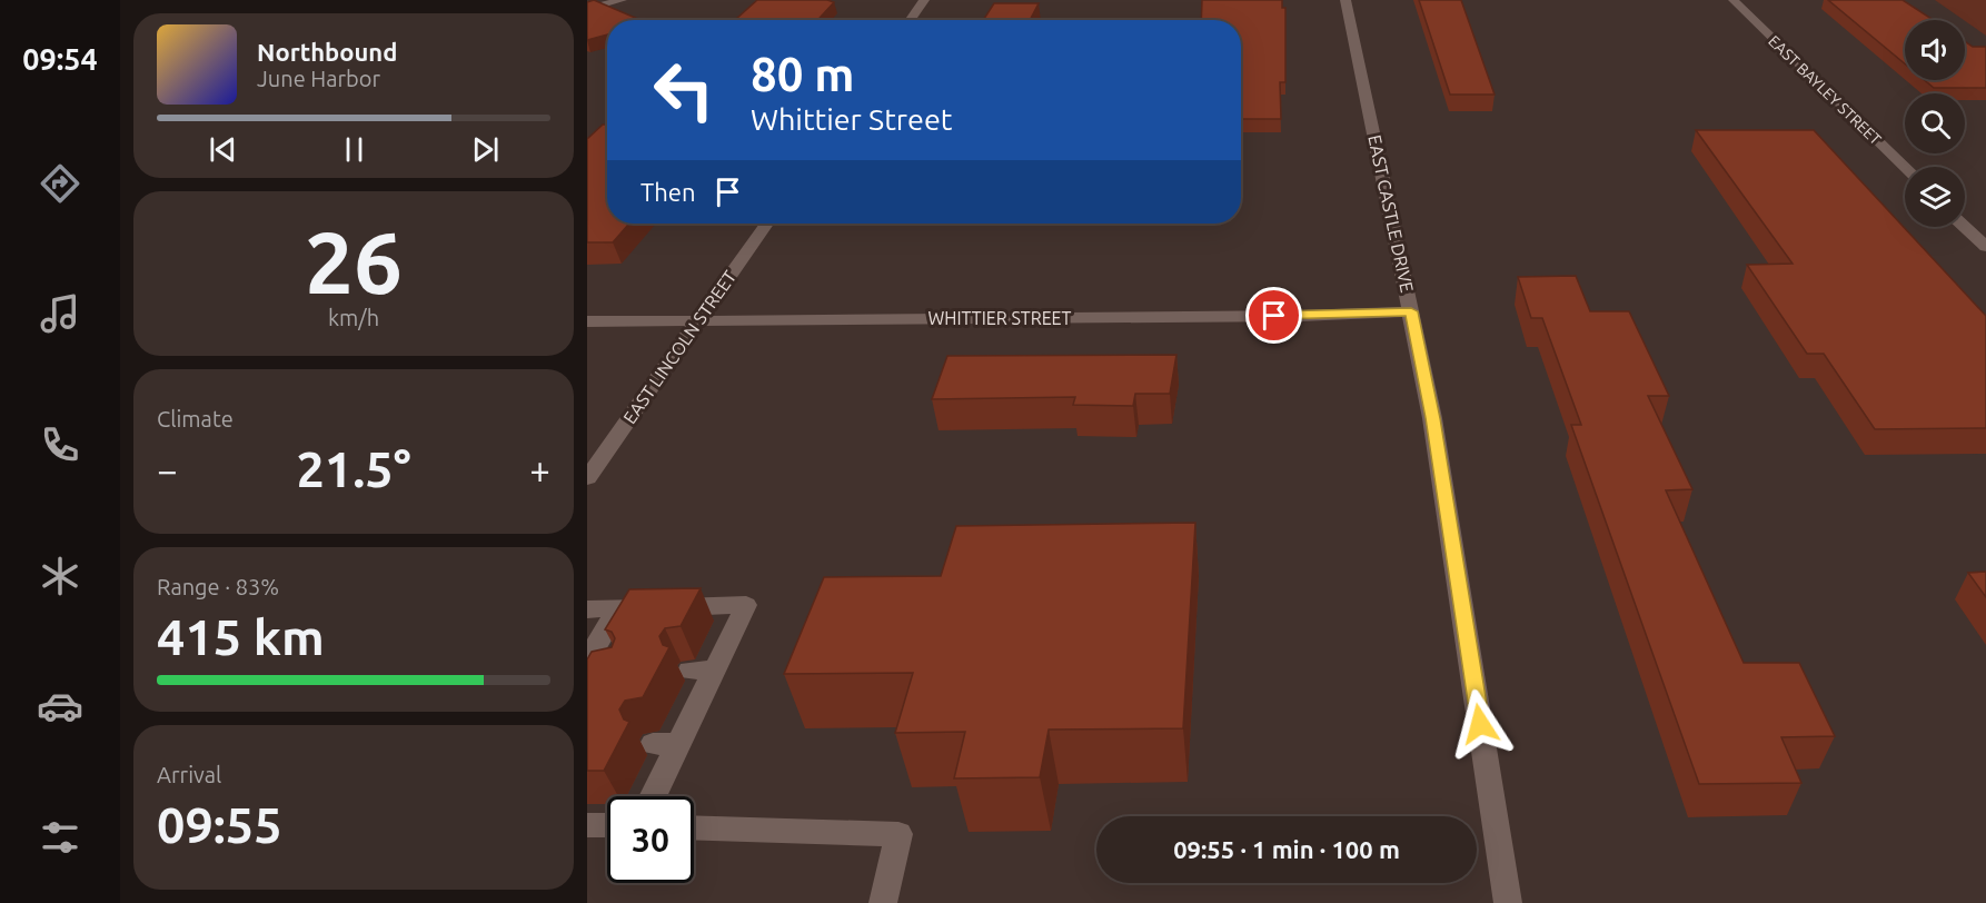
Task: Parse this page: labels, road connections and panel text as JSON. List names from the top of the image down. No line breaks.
{"streets":{"street":["EAST BAYLEY STREET","EAST CASTLE DRIVE","WHITTIER STREET","EAST LINCOLN STREET"]},"crossings":[["EAST CASTLE DRIVE","WHITTIER STREET"],["WHITTIER STREET","EAST LINCOLN STREET"]],"page":{"tabs":"09:54","turn":["80 m","Whittier Street"],"song":["Northbound","June Harbor"],"then":"Then","tile":[["26","km/h"],"Climate",["Range · 83%","415 km"],["Arrival","09:55"]],"heat":["−","21.5°","+"],"limit":"30","trip":"09:55 · 1 min · 100 m"}}
